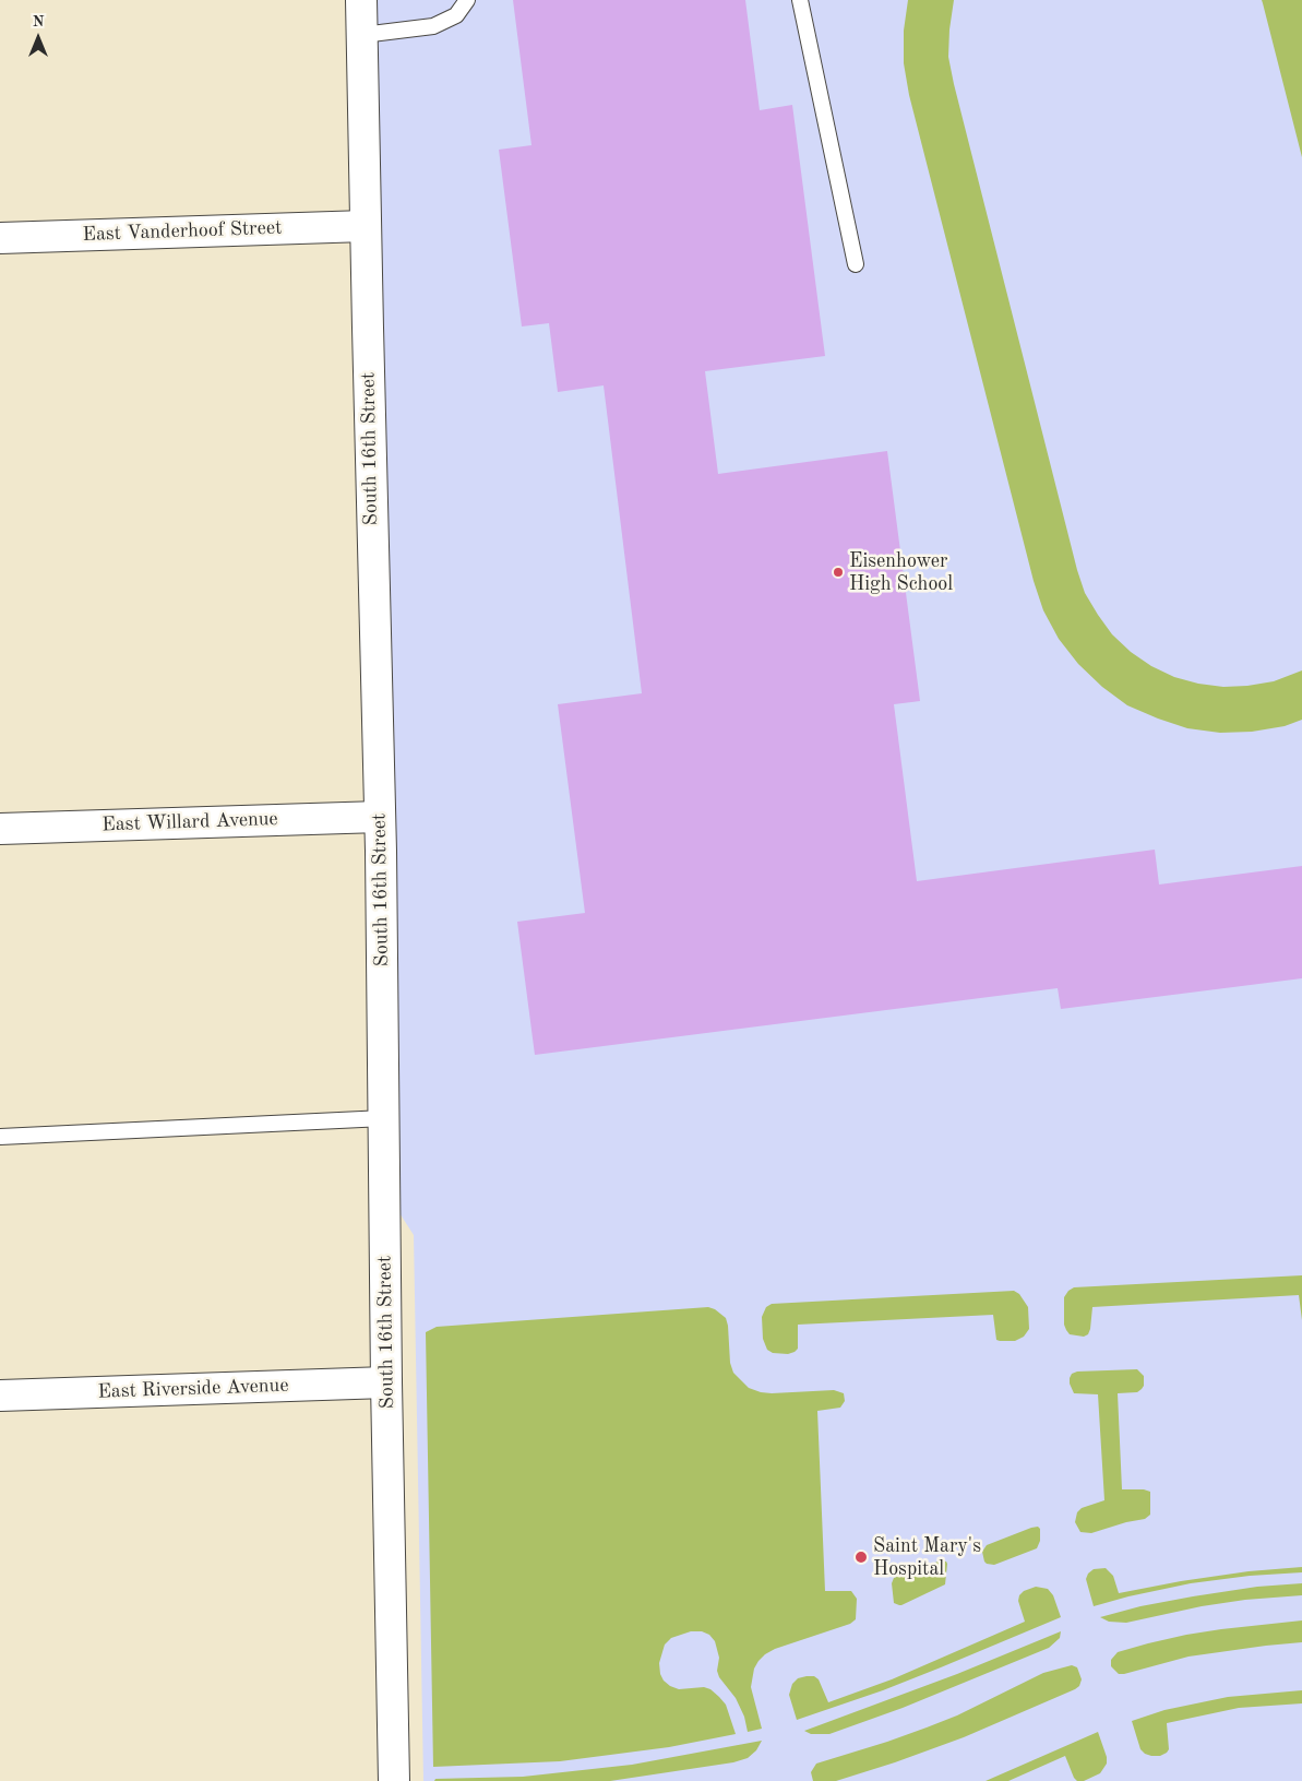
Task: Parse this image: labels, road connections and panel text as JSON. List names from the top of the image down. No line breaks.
{"streets":{"street":["East Vanderhoof Street","South 16th Street","East Willard Avenue","East Riverside Avenue"]},"crossings":[["East Vanderhoof Street","South 16th Street"],["South 16th Street","East Willard Avenue"],["South 16th Street","East Riverside Avenue"]],"places":["Eisenhower High School","Saint Mary's Hospital"],"north":"top"}
